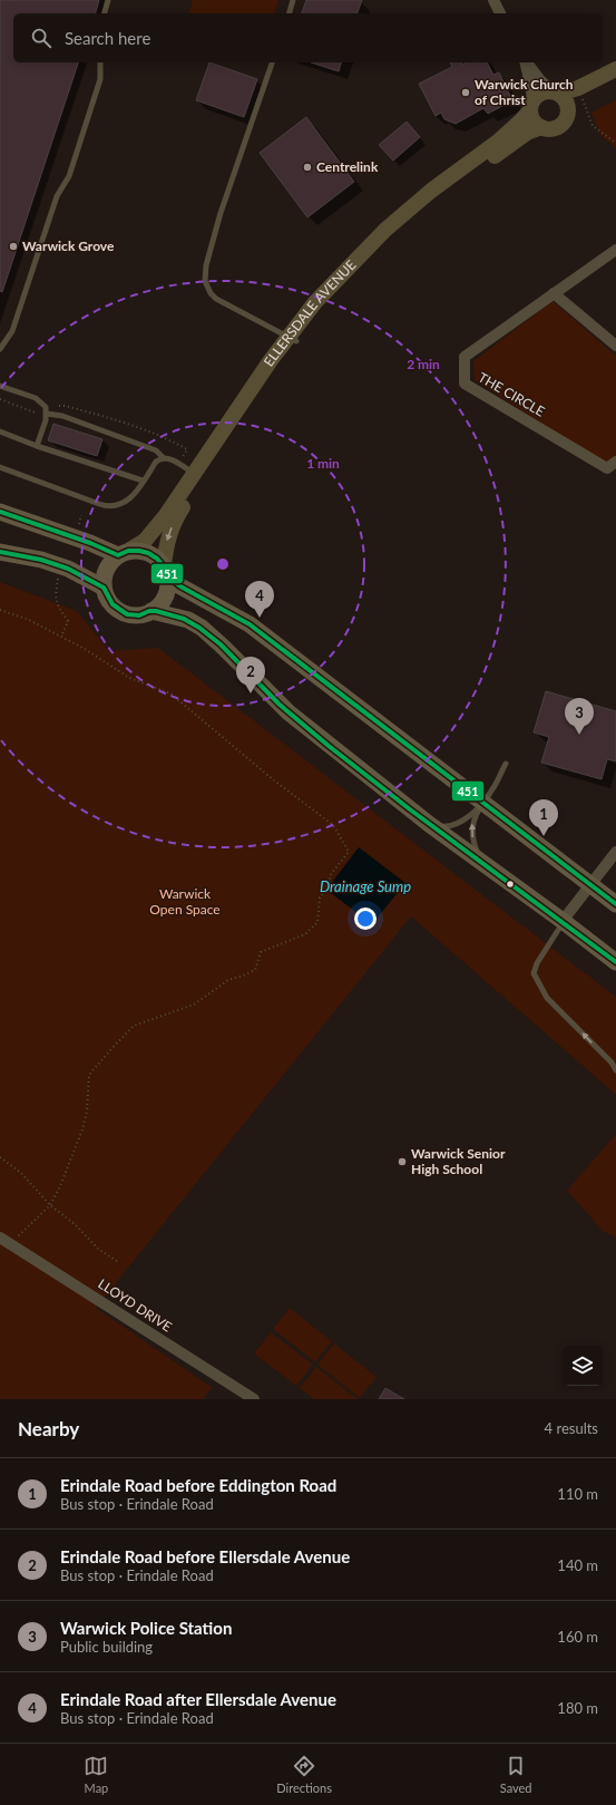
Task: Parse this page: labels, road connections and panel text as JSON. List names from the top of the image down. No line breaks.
{"streets":{"street":["ELLERSDALE AVENUE","THE CIRCLE","LLOYD DRIVE"]},"water":["Drainage Sump"],"parks":["Warwick Open Space"],"places":["Warwick Church of Christ","Centrelink","Warwick Grove","Warwick Senior High School"],"lines":["transit line 451"],"page":{"search":"Search here","pins":["4","2","3","1"],"heading":["Nearby","4 results"],"list":[{"mark":"1","name":"Erindale Road before Eddington Road","note":"Bus stop · Erindale Road","value":"110 m"},{"mark":"2","name":"Erindale Road before Ellersdale Avenue","note":"Bus stop · Erindale Road","value":"140 m"},{"mark":"3","name":"Warwick Police Station","note":"Public building","value":"160 m"},{"mark":"4","name":"Erindale Road after Ellersdale Avenue","note":"Bus stop · Erindale Road","value":"180 m"}],"nav":["Map","Directions","Saved"]},"rings":["2 min","1 min"]}
